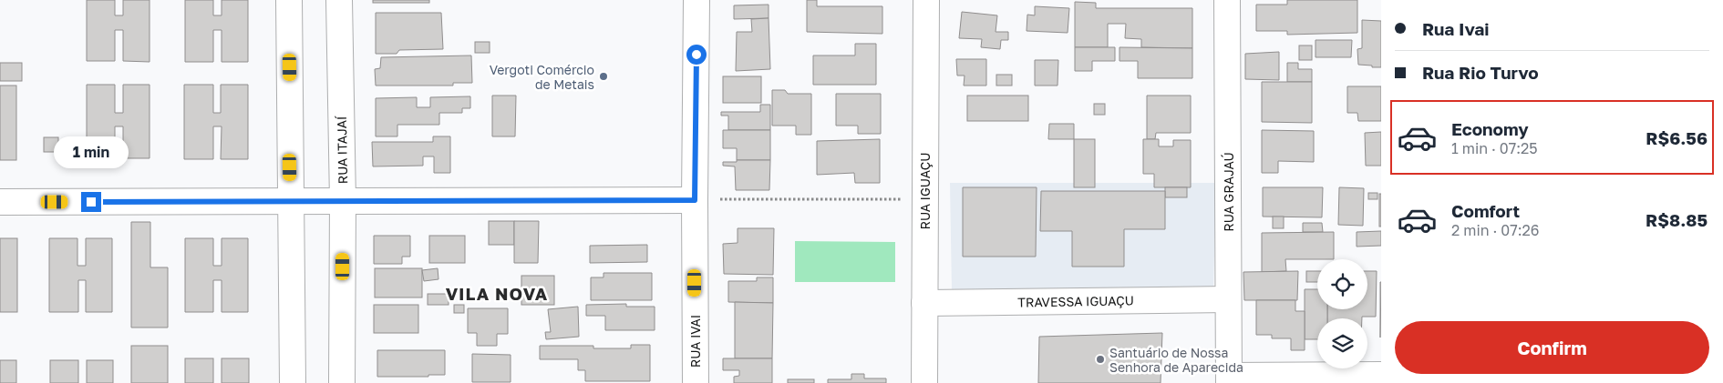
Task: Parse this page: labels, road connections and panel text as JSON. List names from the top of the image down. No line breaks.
{"streets":{"street":["RUA ITAJAÍ","RUA IGUAÇU","RUA GRAJAÚ","TRAVESSA IGUAÇU","RUA IVAI"]},"crossings":[["RUA IGUAÇU","TRAVESSA IGUAÇU"],["RUA GRAJAÚ","TRAVESSA IGUAÇU"]],"districts":["VILA NOVA"],"places":["Vergoti Comércio de Metais","Santuário de Nossa Senhora de Aparecida"],"page":{"banner":["Rua Ivai","Rua Rio Turvo"],"list":[{"name":"Economy","note":"1 min · 07:25","value":"R$6.56"},{"name":"Comfort","note":"2 min · 07:26","value":"R$8.85"}],"bubble":"1 min","buttons":"Confirm"}}
